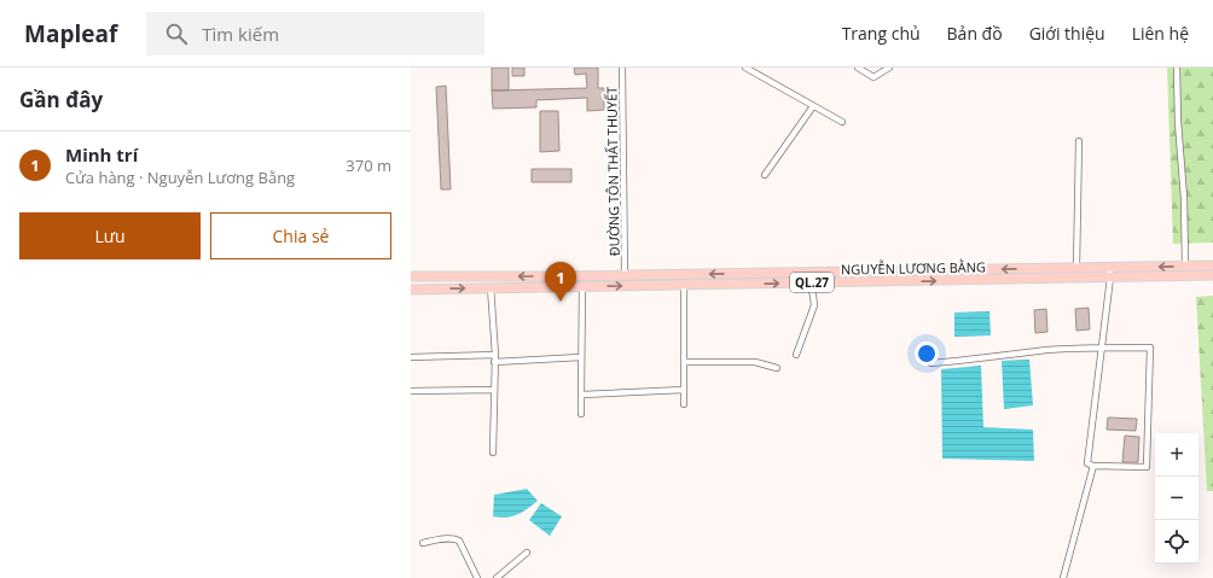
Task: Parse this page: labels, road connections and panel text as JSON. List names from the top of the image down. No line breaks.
{"streets":{"main road":["NGUYỄN LƯƠNG BẰNG","QL.27"],"street":["ĐƯỜNG TÔN THẤT THUYẾT"]},"crossings":[["ĐƯỜNG TÔN THẤT THUYẾT","NGUYỄN LƯƠNG BẰNG"]],"page":{"header":"Mapleaf","search":"Tìm kiếm","nav":["Trang chủ","Bản đồ","Giới thiệu","Liên hệ"],"heading":"Gần đây","list":[{"mark":"1","name":"Minh trí","note":"Cửa hàng · Nguyễn Lương Bằng","value":"370 m"}],"buttons":["Lưu","Chia sẻ"],"pins":"1","map_buttons":["+","−"]}}
